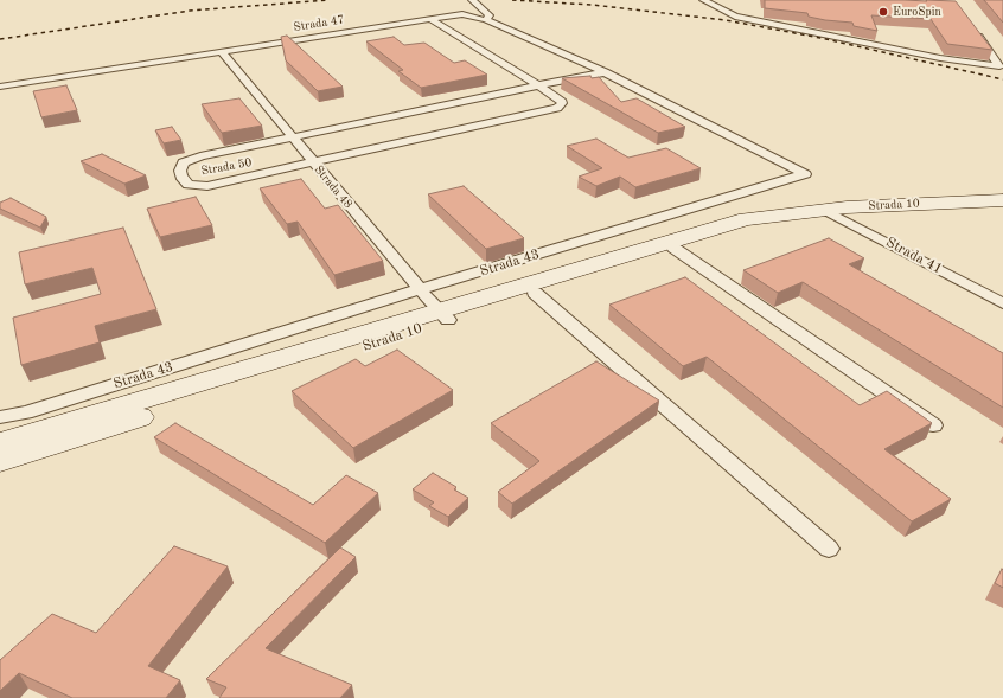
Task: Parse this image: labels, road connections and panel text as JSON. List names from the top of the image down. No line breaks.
{"streets":{"street":["Strada 47","Strada 50","Strada 48","Strada 10","Strada 41","Strada 43"]},"crossings":[["Strada 47","Strada 50"],["Strada 47","Strada 48"],["Strada 47","Strada 43"],["Strada 50","Strada 48"],["Strada 50","Strada 43"],["Strada 48","Strada 10"],["Strada 48","Strada 43"],["Strada 10","Strada 41"]],"places":["EuroSpin"]}
